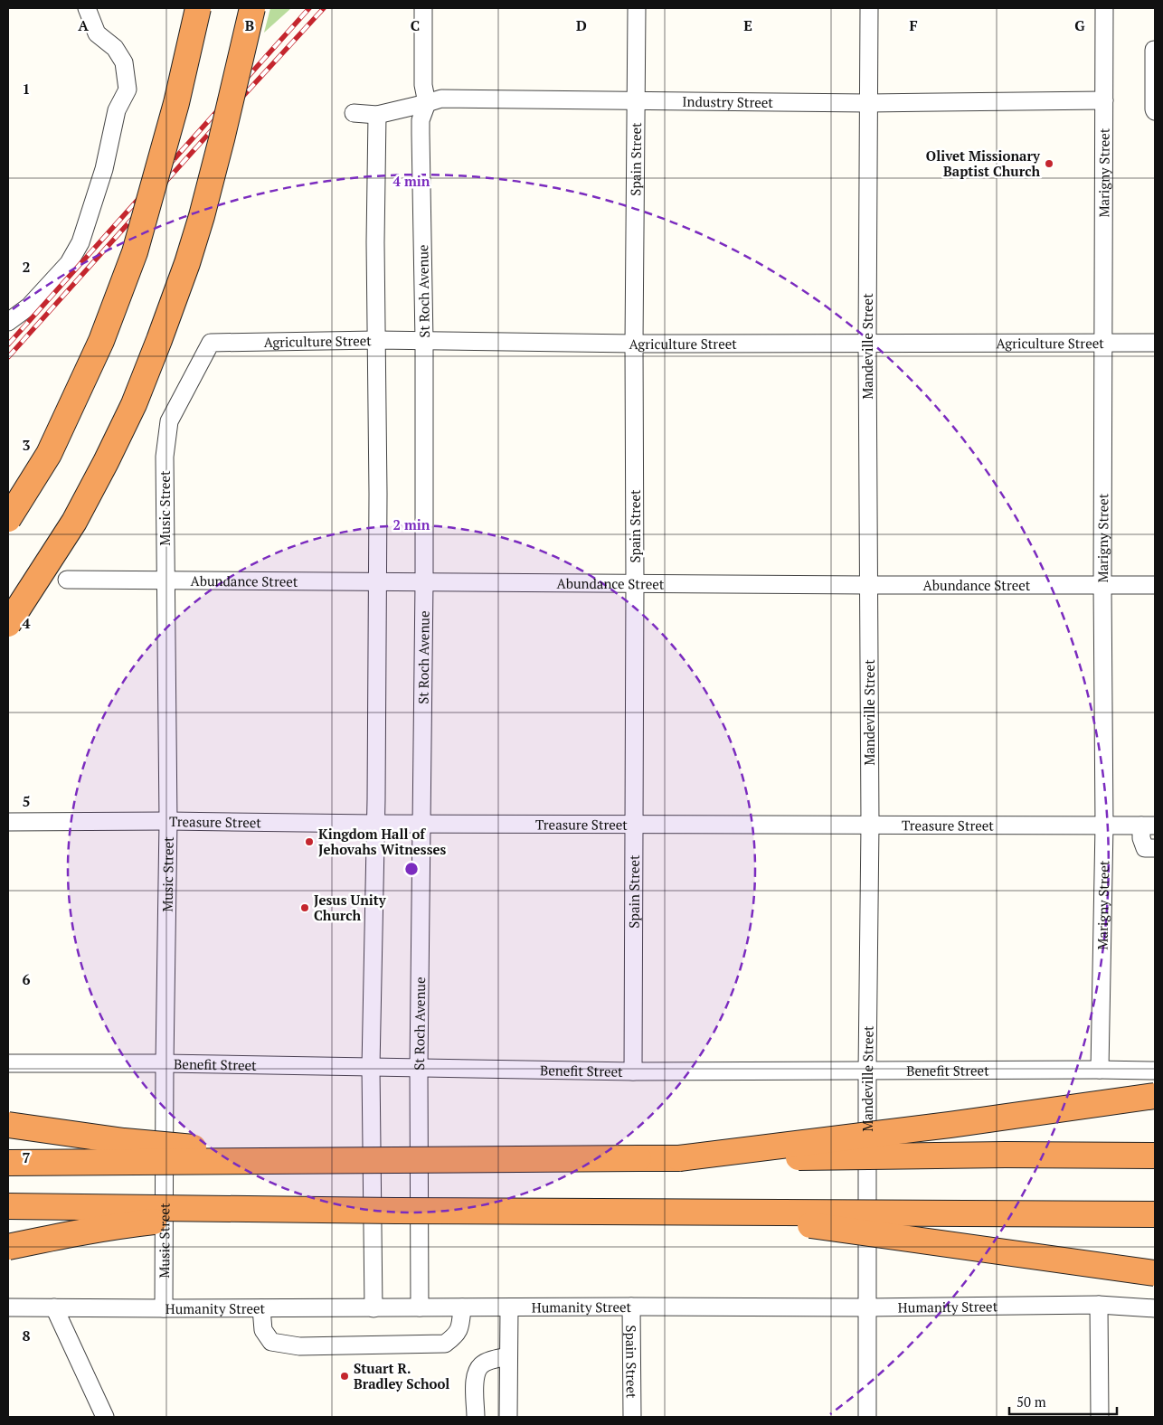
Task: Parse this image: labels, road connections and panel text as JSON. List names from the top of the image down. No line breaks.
{"streets":{"street":["Industry Street","Spain Street","Marigny Street","St Roch Avenue","Agriculture Street","Mandeville Street","Music Street","Abundance Street","Treasure Street","Benefit Street","Humanity Street"]},"crossings":[["Industry Street","Spain Street"],["Industry Street","Marigny Street"],["Industry Street","St Roch Avenue"],["Industry Street","Mandeville Street"],["Spain Street","Agriculture Street"],["Spain Street","Abundance Street"],["Spain Street","Treasure Street"],["Spain Street","Benefit Street"],["Spain Street","Humanity Street"],["Marigny Street","Agriculture Street"],["Marigny Street","Abundance Street"],["Marigny Street","Treasure Street"],["Marigny Street","Benefit Street"],["St Roch Avenue","Agriculture Street"],["St Roch Avenue","Abundance Street"],["St Roch Avenue","Treasure Street"],["St Roch Avenue","Benefit Street"],["St Roch Avenue","Humanity Street"],["Agriculture Street","Mandeville Street"],["Agriculture Street","Music Street"],["Mandeville Street","Abundance Street"],["Mandeville Street","Treasure Street"],["Mandeville Street","Benefit Street"],["Mandeville Street","Humanity Street"],["Music Street","Abundance Street"],["Music Street","Treasure Street"],["Music Street","Benefit Street"],["Music Street","Humanity Street"]],"places":["Olivet Missionary Baptist Church","Kingdom Hall of Jehovahs Witnesses","Jesus Unity Church","Stuart R. Bradley School"],"scale_bar":"50 m","grid":{"columns":["A","B","C","D","E","F","G"],"rows":["1","2","3","4","5","6","7","8"]},"rings":["4 min","2 min"]}
